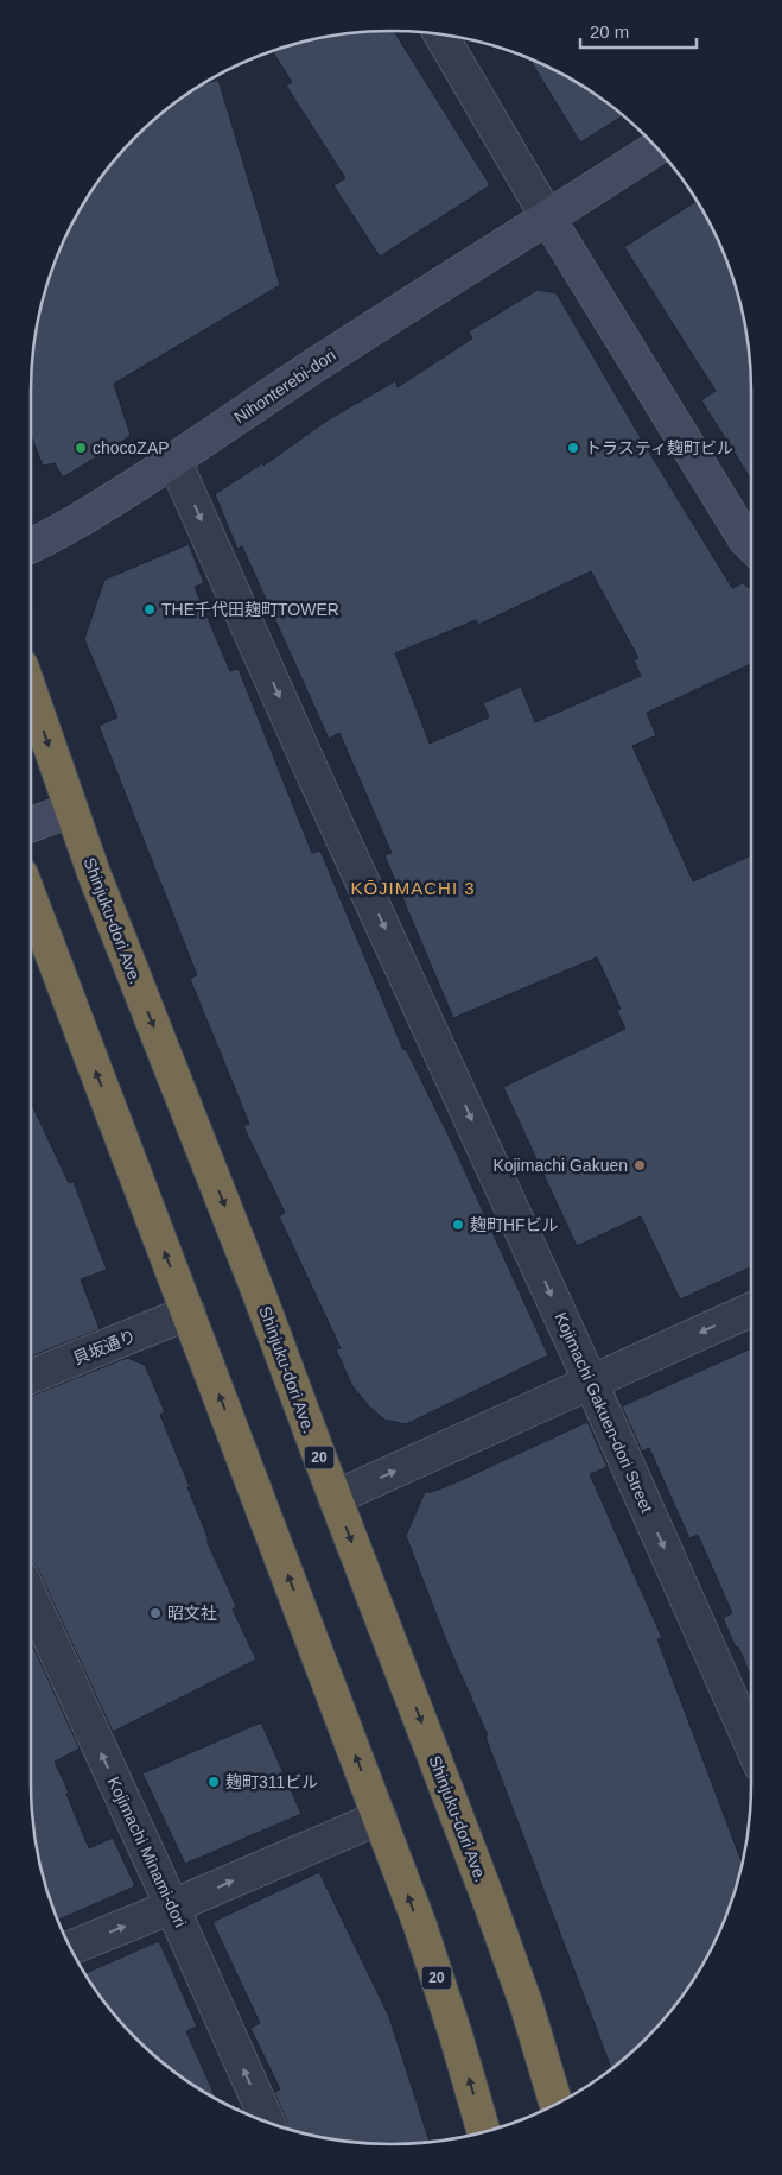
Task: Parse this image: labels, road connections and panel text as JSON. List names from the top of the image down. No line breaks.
{"streets":{"highway":["Shinjuku-dori Ave.","20"],"street":["Nihonterebi-dori","貝坂通り","Kojimachi Gakuen-dori Street","Kojimachi Minami-dori"]},"crossings":[["Nihonterebi-dori","Kojimachi Gakuen-dori Street"],["貝坂通り","20"]],"one_way":["Kojimachi Gakuen-dori Street","Kojimachi Minami-dori"],"districts":["KŌJIMACHI 3"],"places":["chocoZAP","トラスティ麹町ビル","THE千代田麹町TOWER","Kojimachi Gakuen","麹町HFビル","昭文社","麹町311ビル"],"scale_bar":"20 m"}
